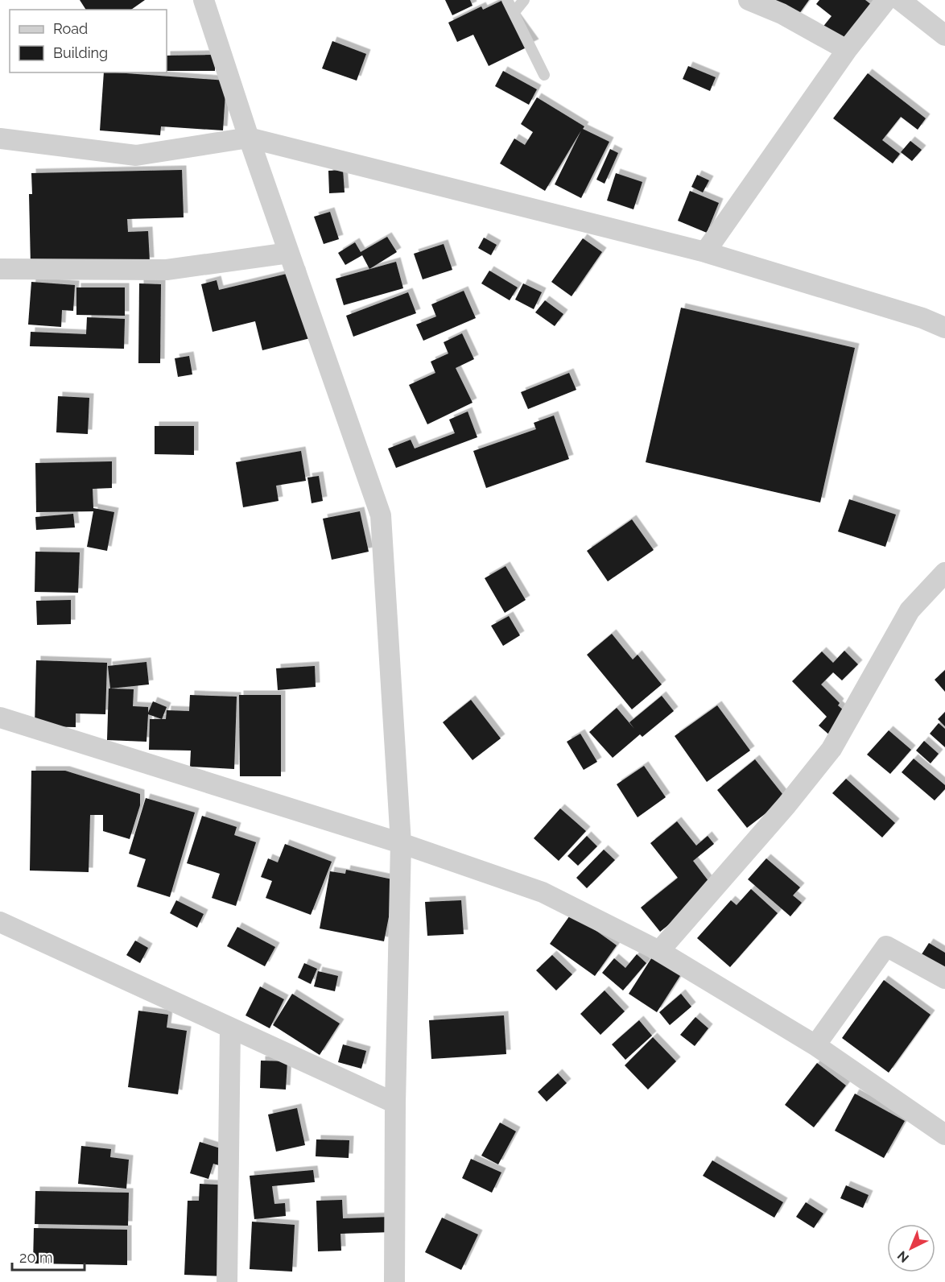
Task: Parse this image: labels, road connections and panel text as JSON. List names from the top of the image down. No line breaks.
{"legend":["Road","Building"],"scale_bar":"20 m","north":"bottom left"}
